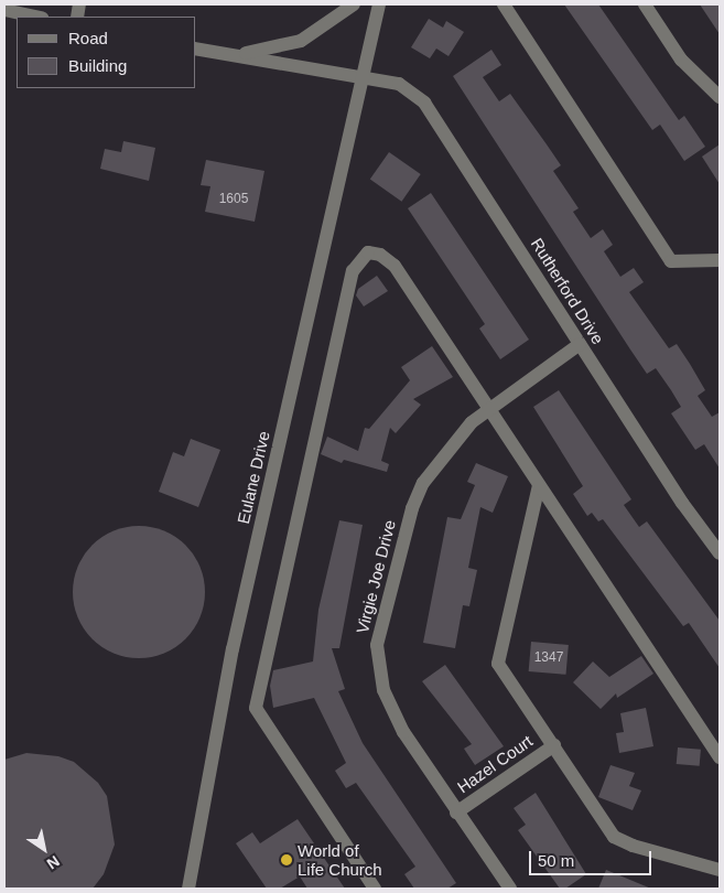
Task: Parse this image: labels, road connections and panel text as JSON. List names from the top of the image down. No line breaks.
{"streets":{"street":["Rutherford Drive","Eulane Drive","Virgie Joe Drive","Hazel Court"]},"crossings":[["Rutherford Drive","Eulane Drive"],["Rutherford Drive","Virgie Joe Drive"],["Virgie Joe Drive","Hazel Court"]],"places":["World of Life Church"],"house_numbers":["1605","1347"],"legend":["Road","Building"],"scale_bar":"50 m","north":"bottom right"}
